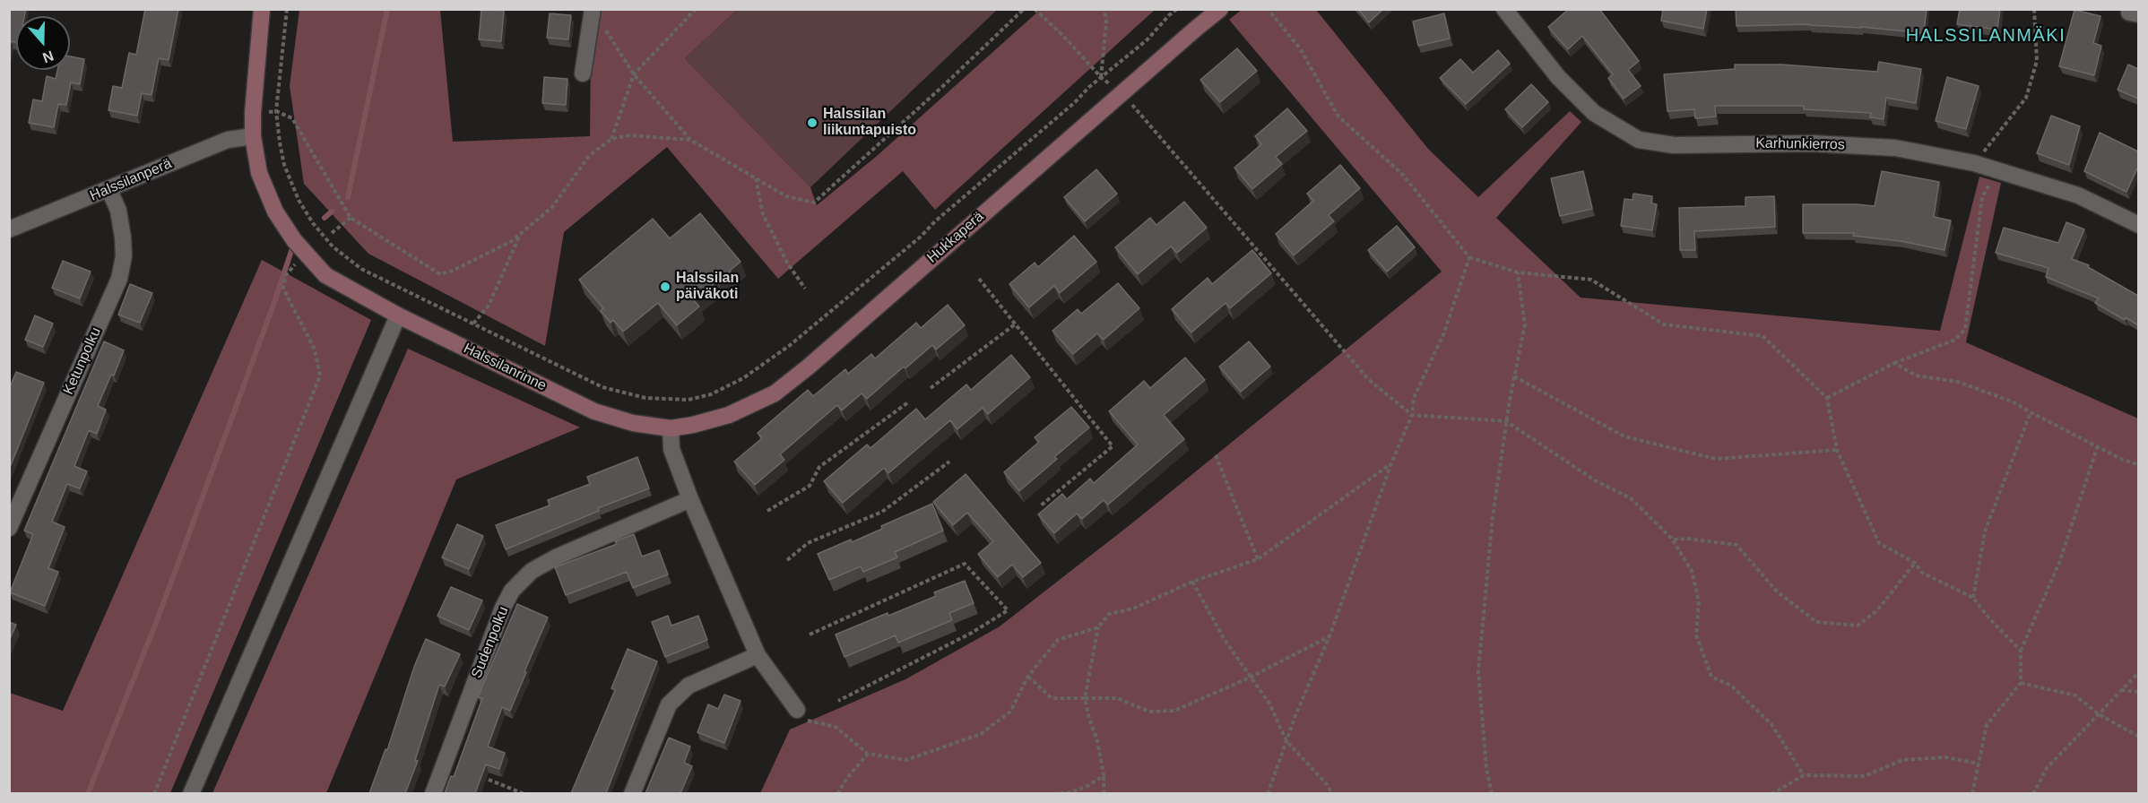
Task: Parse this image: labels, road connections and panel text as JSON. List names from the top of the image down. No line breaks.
{"streets":{"street":["Karhunkierros","Halssilanperä","Hukkaperä","Ketunpolku","Halssilanrinne","Sudenpolku"]},"crossings":[["Halssilanperä","Ketunpolku"],["Halssilanperä","Halssilanrinne"],["Hukkaperä","Halssilanrinne"]],"districts":["HALSSILANMÄKI"],"places":["Halssilan liikuntapuisto","Halssilan päiväkoti"],"north":"bottom"}
